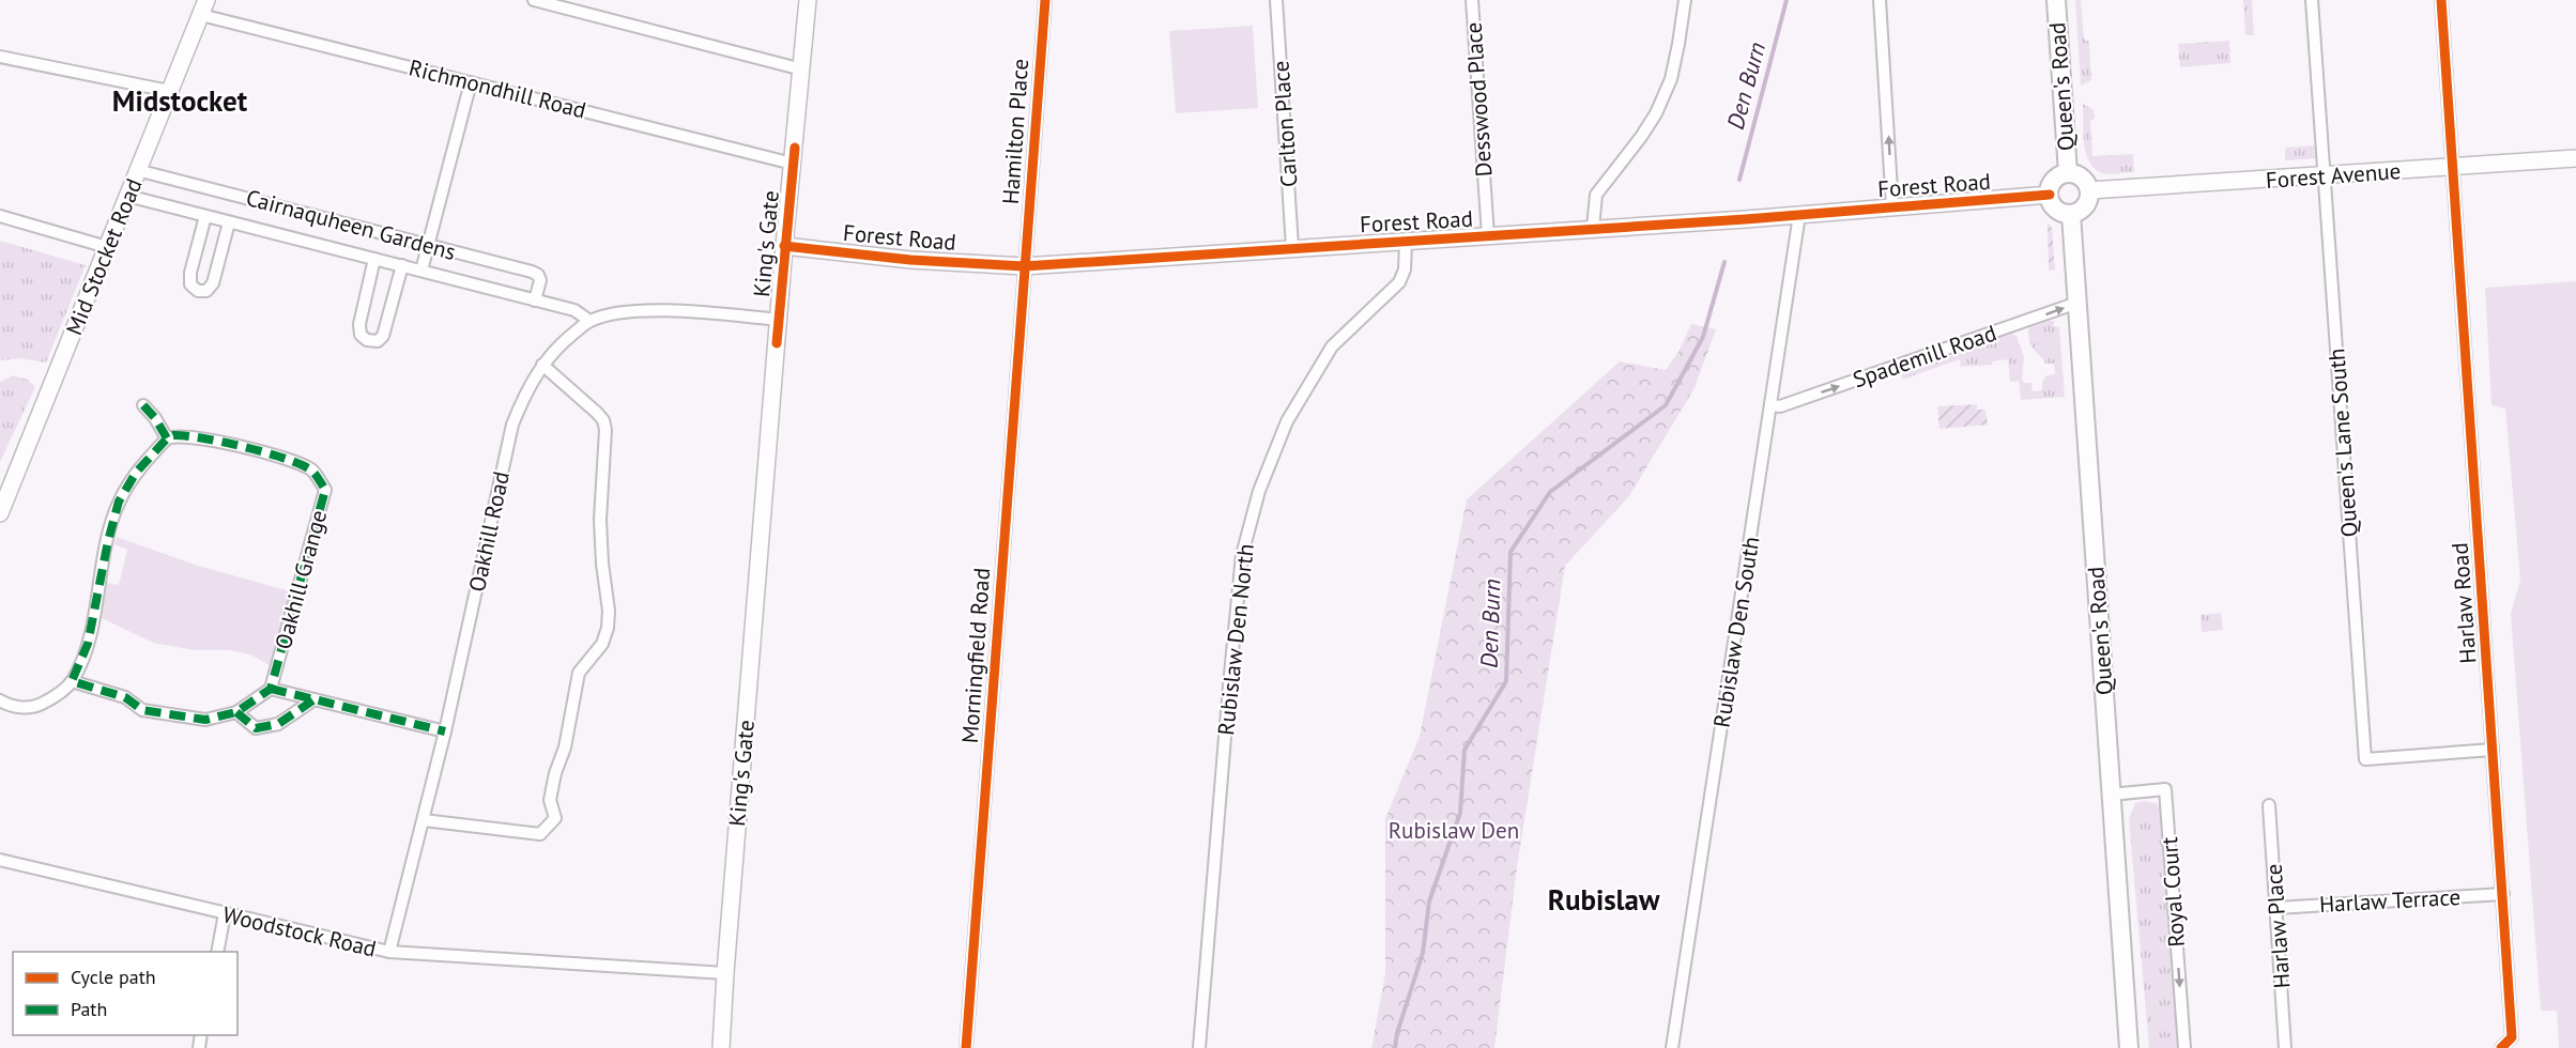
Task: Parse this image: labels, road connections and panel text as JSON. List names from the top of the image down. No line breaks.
{"streets":{"main road":["Queen's Road"],"street":["Richmondhill Road","Desswood Place","Carlton Place","Hamilton Place","Forest Avenue","Forest Road","Cairnaquheen Gardens","King's Gate","Mid Stocket Road","Spademill Road","Queen's Lane South","Oakhill Road","Oakhill Grange","Harlaw Road","Rubislaw Den South","Rubislaw Den North","Morningfield Road","Royal Court","Harlaw Terrace","Harlaw Place","Woodstock Road"]},"crossings":[["Queen's Road","Forest Avenue"],["Queen's Road","Forest Road"],["Queen's Road","Spademill Road"],["Queen's Road","Royal Court"],["Richmondhill Road","King's Gate"],["Richmondhill Road","Mid Stocket Road"],["Desswood Place","Forest Road"],["Carlton Place","Forest Road"],["Hamilton Place","Forest Road"],["Hamilton Place","Morningfield Road"],["Forest Avenue","Forest Road"],["Forest Avenue","Queen's Lane South"],["Forest Avenue","Harlaw Road"],["Forest Road","King's Gate"],["Forest Road","Rubislaw Den South"],["Forest Road","Rubislaw Den North"],["Forest Road","Morningfield Road"],["Cairnaquheen Gardens","Mid Stocket Road"],["Cairnaquheen Gardens","Oakhill Road"],["King's Gate","Oakhill Road"],["King's Gate","Woodstock Road"],["Spademill Road","Rubislaw Den South"],["Queen's Lane South","Harlaw Road"],["Oakhill Road","Woodstock Road"],["Harlaw Road","Harlaw Terrace"],["Harlaw Terrace","Harlaw Place"]],"one_way":["Spademill Road","Royal Court"],"districts":["Midstocket","Rubislaw"],"water":["Den Burn"],"parks":["Rubislaw Den"],"legend":["Cycle path","Path"]}
